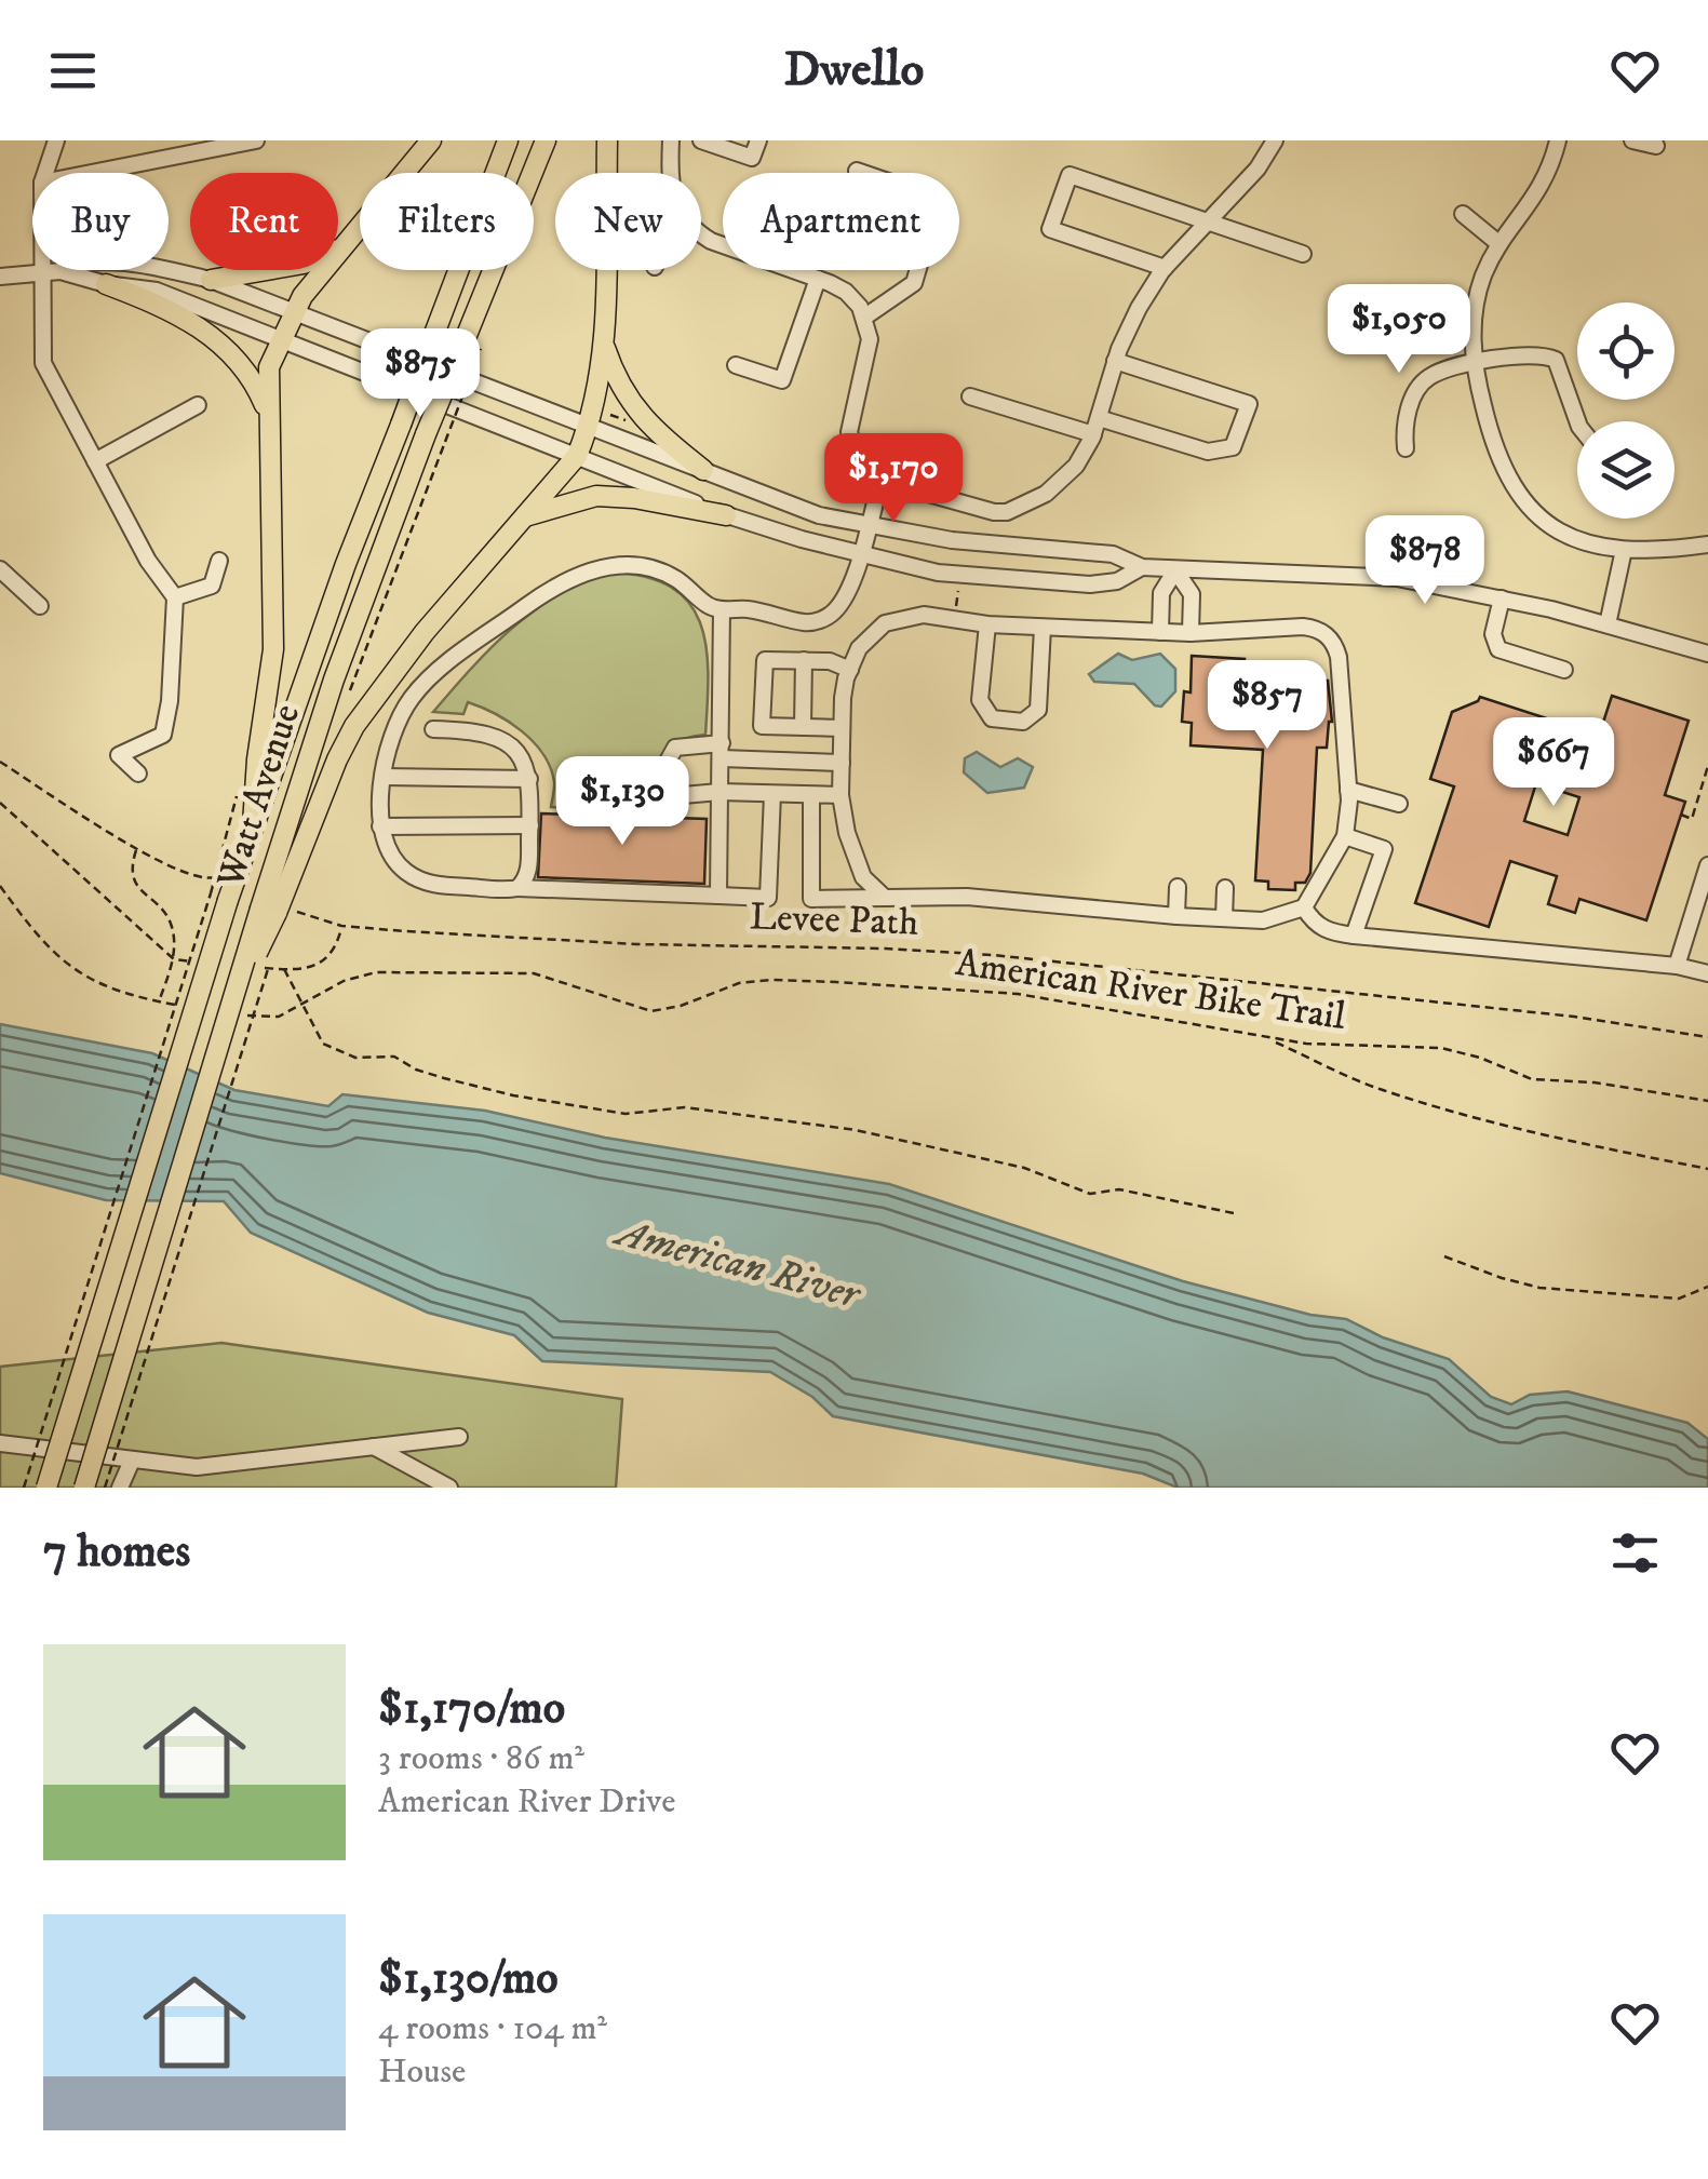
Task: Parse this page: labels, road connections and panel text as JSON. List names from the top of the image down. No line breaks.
{"streets":{"main road":["Watt Avenue"],"path":["Levee Path","American River Bike Trail"]},"crossings":[["Watt Avenue","Levee Path"],["Watt Avenue","American River Bike Trail"]],"water":["American River"],"page":{"header":"Dwello","chip":["Buy","Rent","Filters","New","Apartment"],"price":["$1,050","$875","$1,170","$878","$857","$667","$1,130"],"heading":"7 homes","list":[{"name":"$1,170/mo","note":"3 rooms · 86 m² · American River Drive"},{"name":"$1,130/mo","note":"4 rooms · 104 m² · House"}]}}
